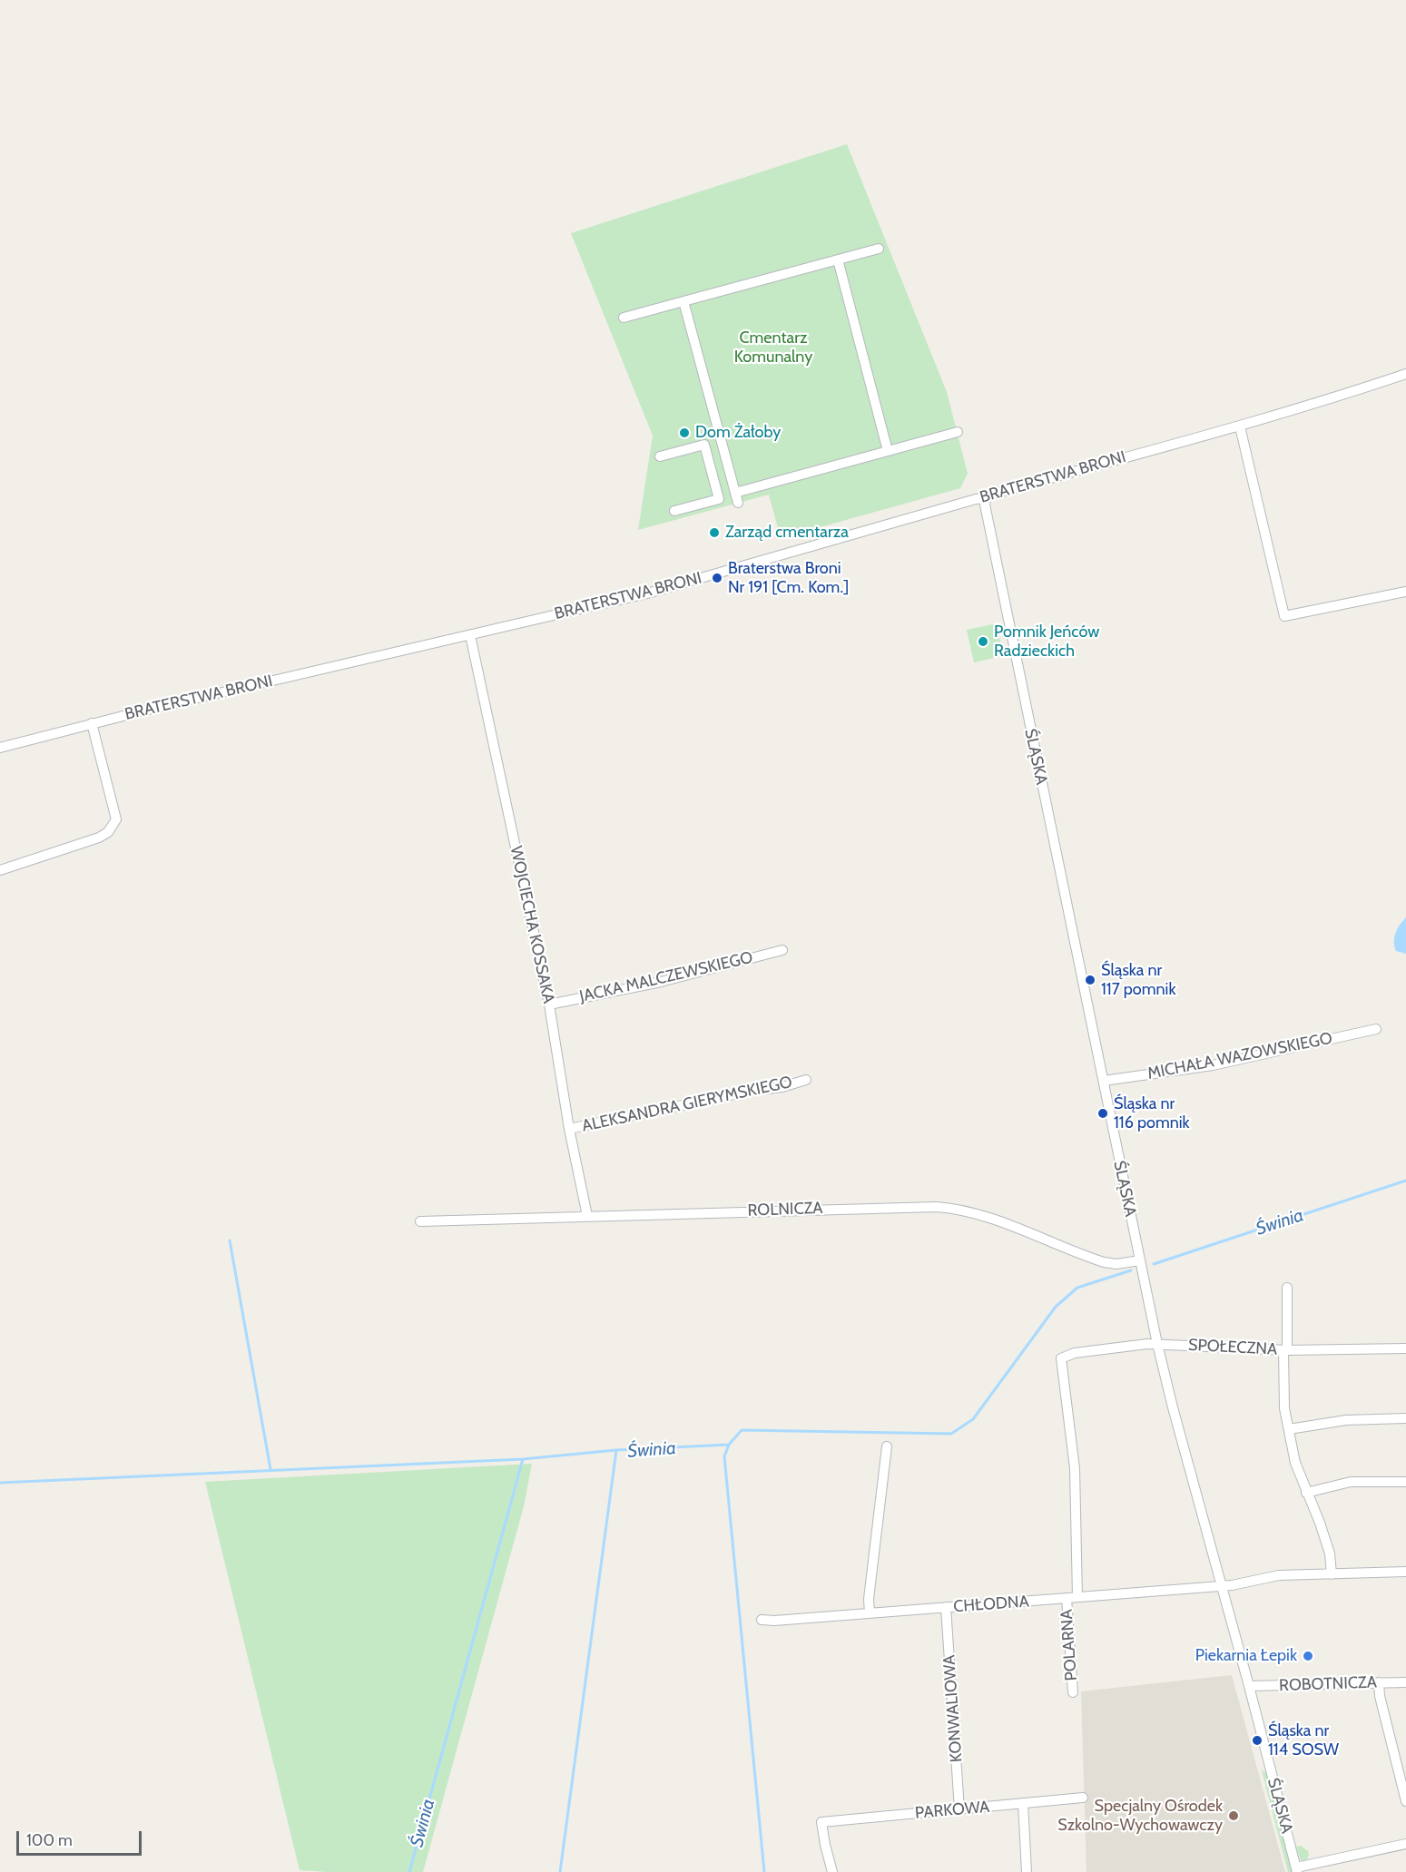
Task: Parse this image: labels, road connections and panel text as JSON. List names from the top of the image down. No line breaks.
{"streets":{"street":["BRATERSTWA BRONI","ŚLĄSKA","WOJCIECHA KOSSAKA","JACKA MALCZEWSKIEGO","MICHAŁA WAZOWSKIEGO","ALEKSANDRA GIERYMSKIEGO","ROLNICZA","SPOŁECZNA","CHŁODNA","POLARNA","ROBOTNICZA","KONWALIOWA","PARKOWA"]},"crossings":[["BRATERSTWA BRONI","ŚLĄSKA"],["BRATERSTWA BRONI","WOJCIECHA KOSSAKA"],["ŚLĄSKA","MICHAŁA WAZOWSKIEGO"],["ŚLĄSKA","ROLNICZA"],["ŚLĄSKA","SPOŁECZNA"],["ŚLĄSKA","CHŁODNA"],["ŚLĄSKA","ROBOTNICZA"],["WOJCIECHA KOSSAKA","JACKA MALCZEWSKIEGO"],["WOJCIECHA KOSSAKA","ALEKSANDRA GIERYMSKIEGO"],["WOJCIECHA KOSSAKA","ROLNICZA"],["SPOŁECZNA","CHŁODNA"],["CHŁODNA","POLARNA"],["CHŁODNA","KONWALIOWA"],["KONWALIOWA","PARKOWA"]],"water":["Świnia"],"parks":["Cmentarz Komunalny"],"places":["Dom Żałoby","Zarząd cmentarza","Braterstwa Broni Nr 191 [Cm. Kom.]","Pomnik Jeńców Radzieckich","Śląska nr 117 pomnik","Śląska nr 116 pomnik","Piekarnia Łepik","Śląska nr 114 SOSW","Specjalny Ośrodek Szkolno-Wychowawczy"],"scale_bar":"100 m"}
